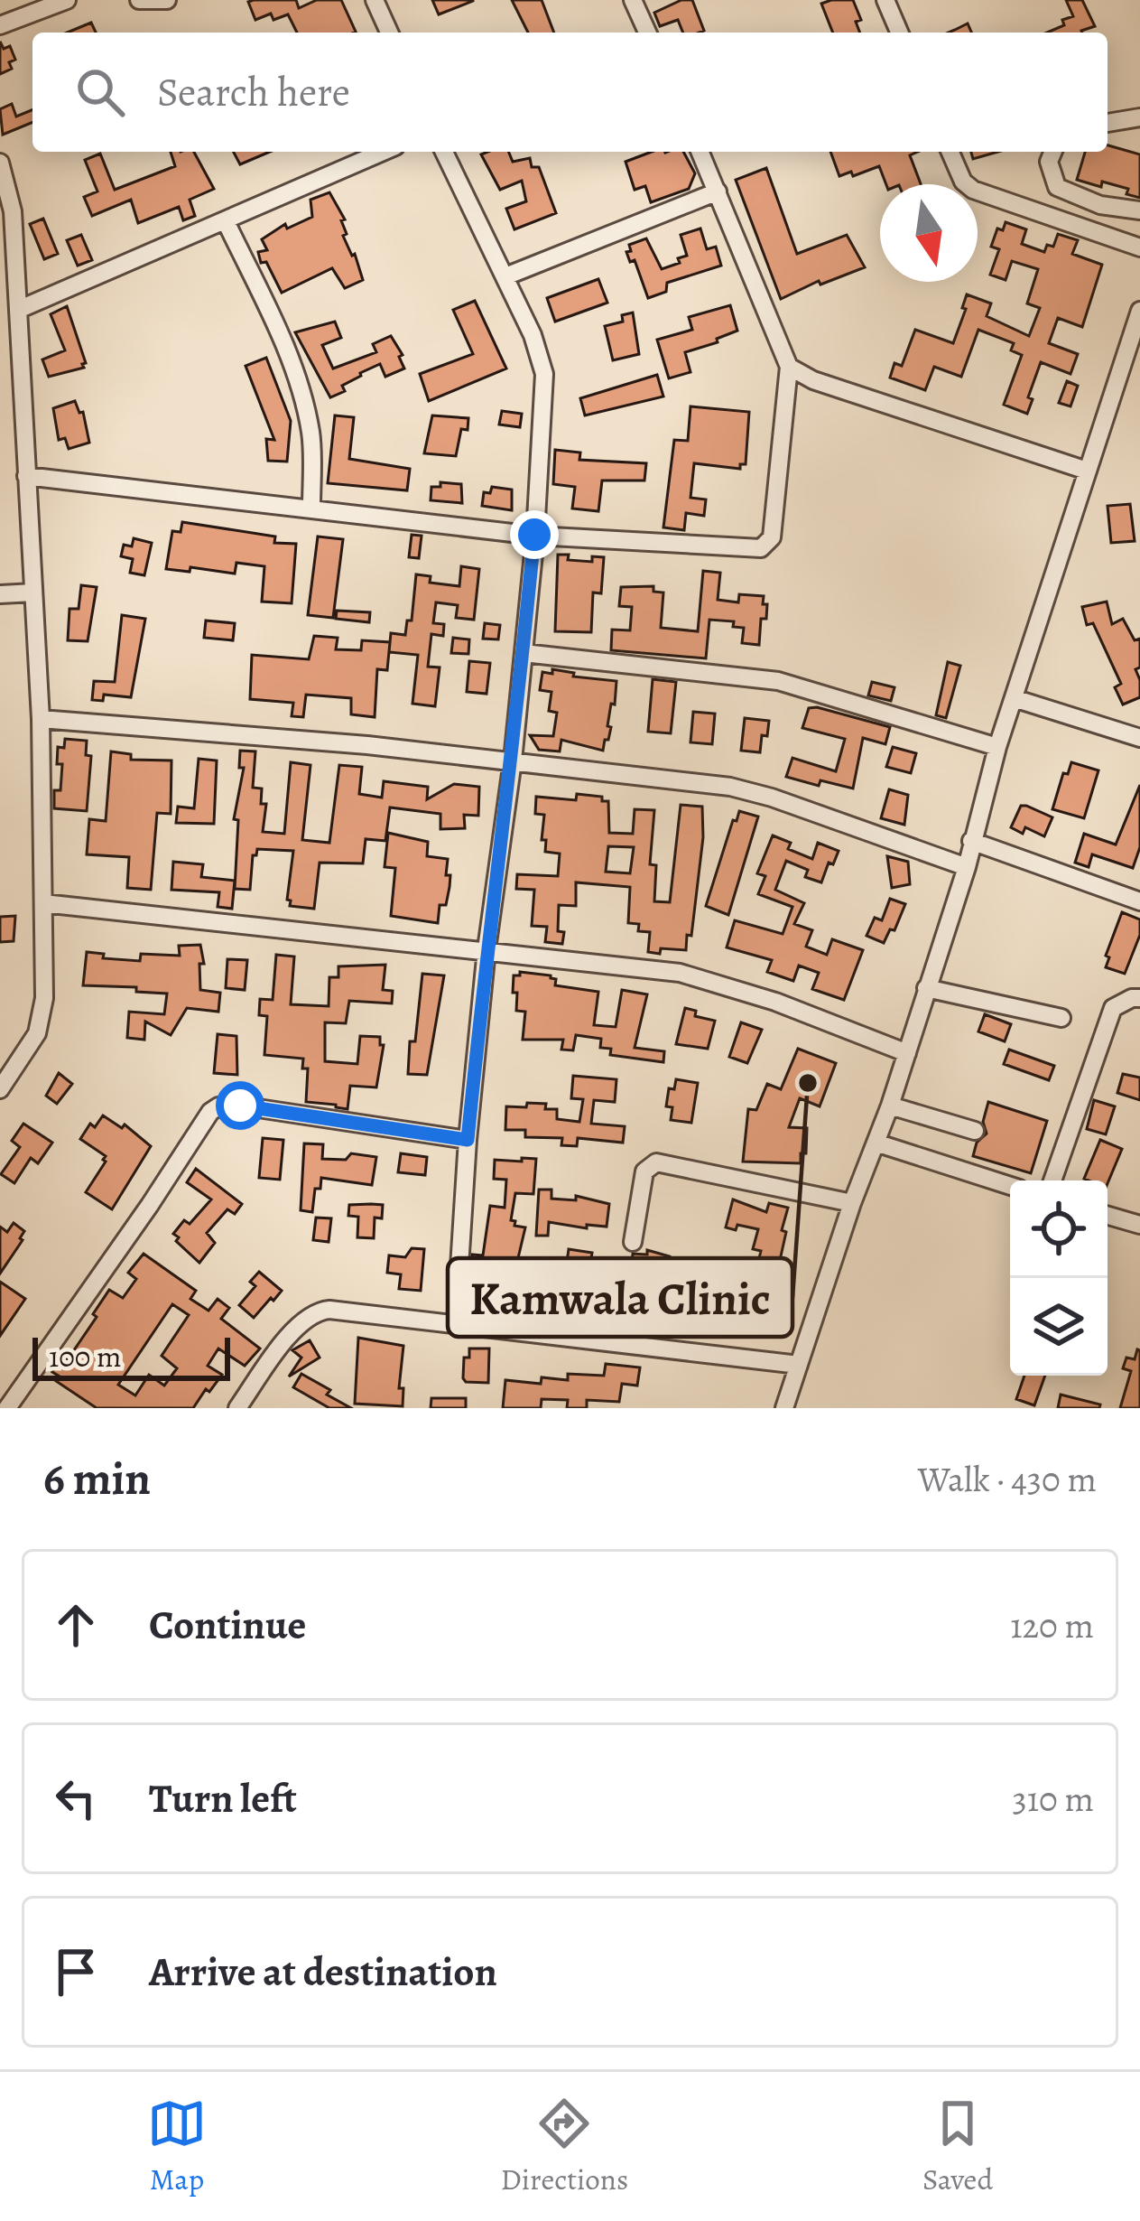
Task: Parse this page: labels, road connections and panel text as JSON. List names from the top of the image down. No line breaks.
{"places":["Kamwala Clinic"],"scale_bar":"100 m","north":"bottom","page":{"search":"Search here","scale":"100 m","heading":["6 min","Walk · 430 m"],"list":[["Continue","120 m"],["Turn left","310 m"],"Arrive at destination"],"nav":["Map","Directions","Saved"]}}
